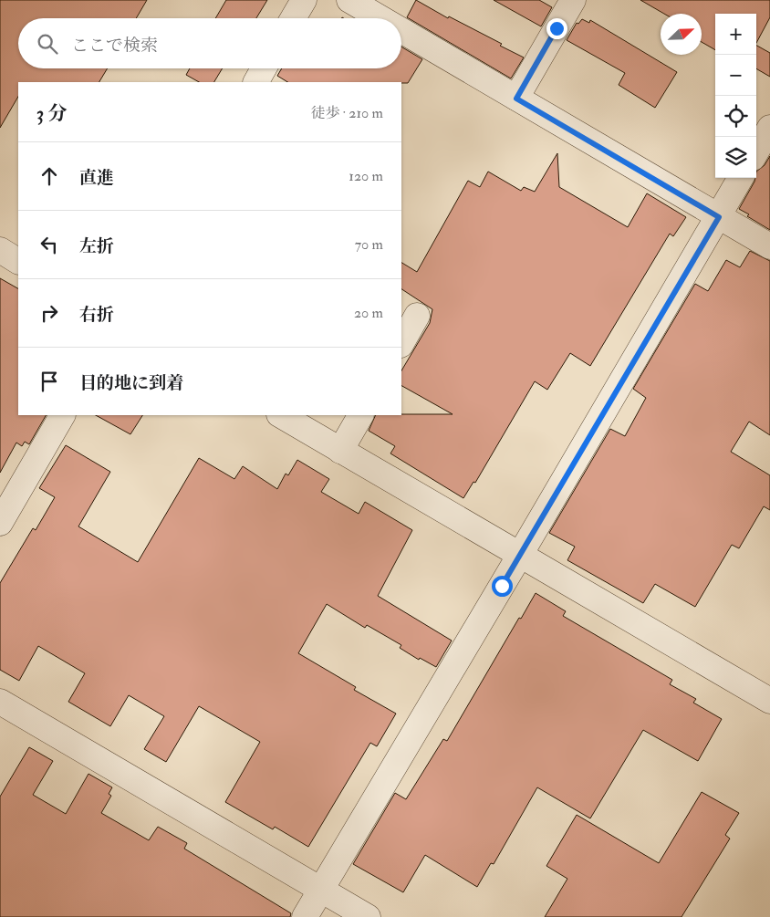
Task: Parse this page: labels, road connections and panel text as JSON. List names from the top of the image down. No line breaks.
{"north":"top right","page":{"map_buttons":["+","−"],"search":"ここで検索","heading":["3 分","徒歩 · 210 m"],"list":[["直進","120 m"],["左折","70 m"],["右折","20 m"],"目的地に到着"]}}
